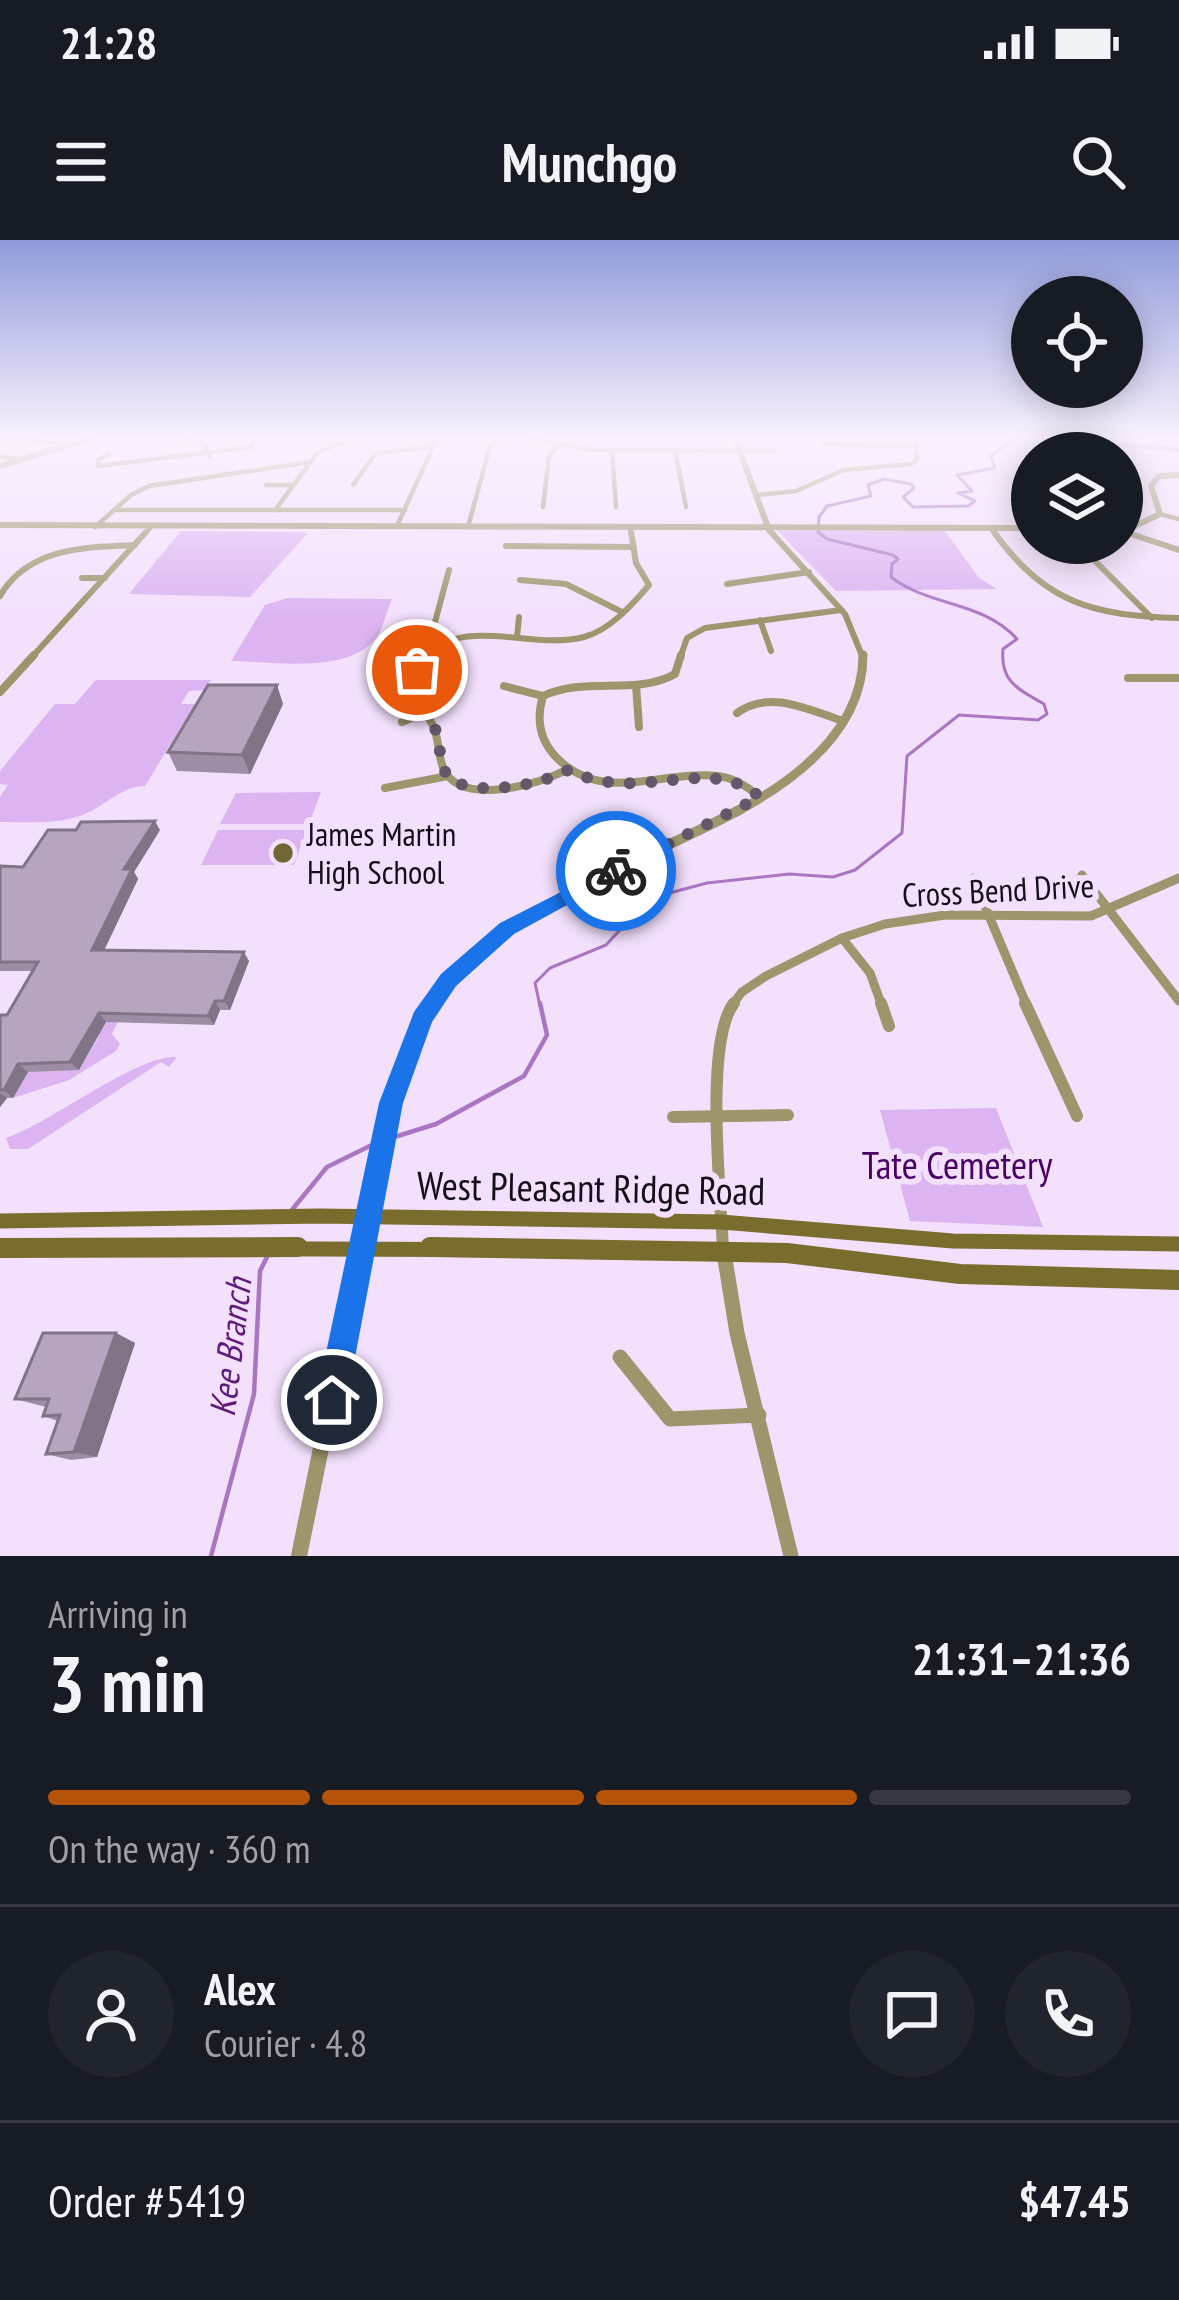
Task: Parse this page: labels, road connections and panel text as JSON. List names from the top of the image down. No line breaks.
{"streets":{"main road":["West Pleasant Ridge Road"],"street":["Cross Bend Drive"]},"crossings":[["Cross Bend Drive","West Pleasant Ridge Road"]],"water":["Kee Branch"],"parks":["Tate Cemetery"],"places":["James Martin High School"],"page":{"status":"21:28","header":"Munchgo","heading":["3 min","Arriving in","21:31–21:36"],"panel":["Alex","Courier · 4.8","Order #5419","$47.45"],"bar":"On the way · 360 m"}}
